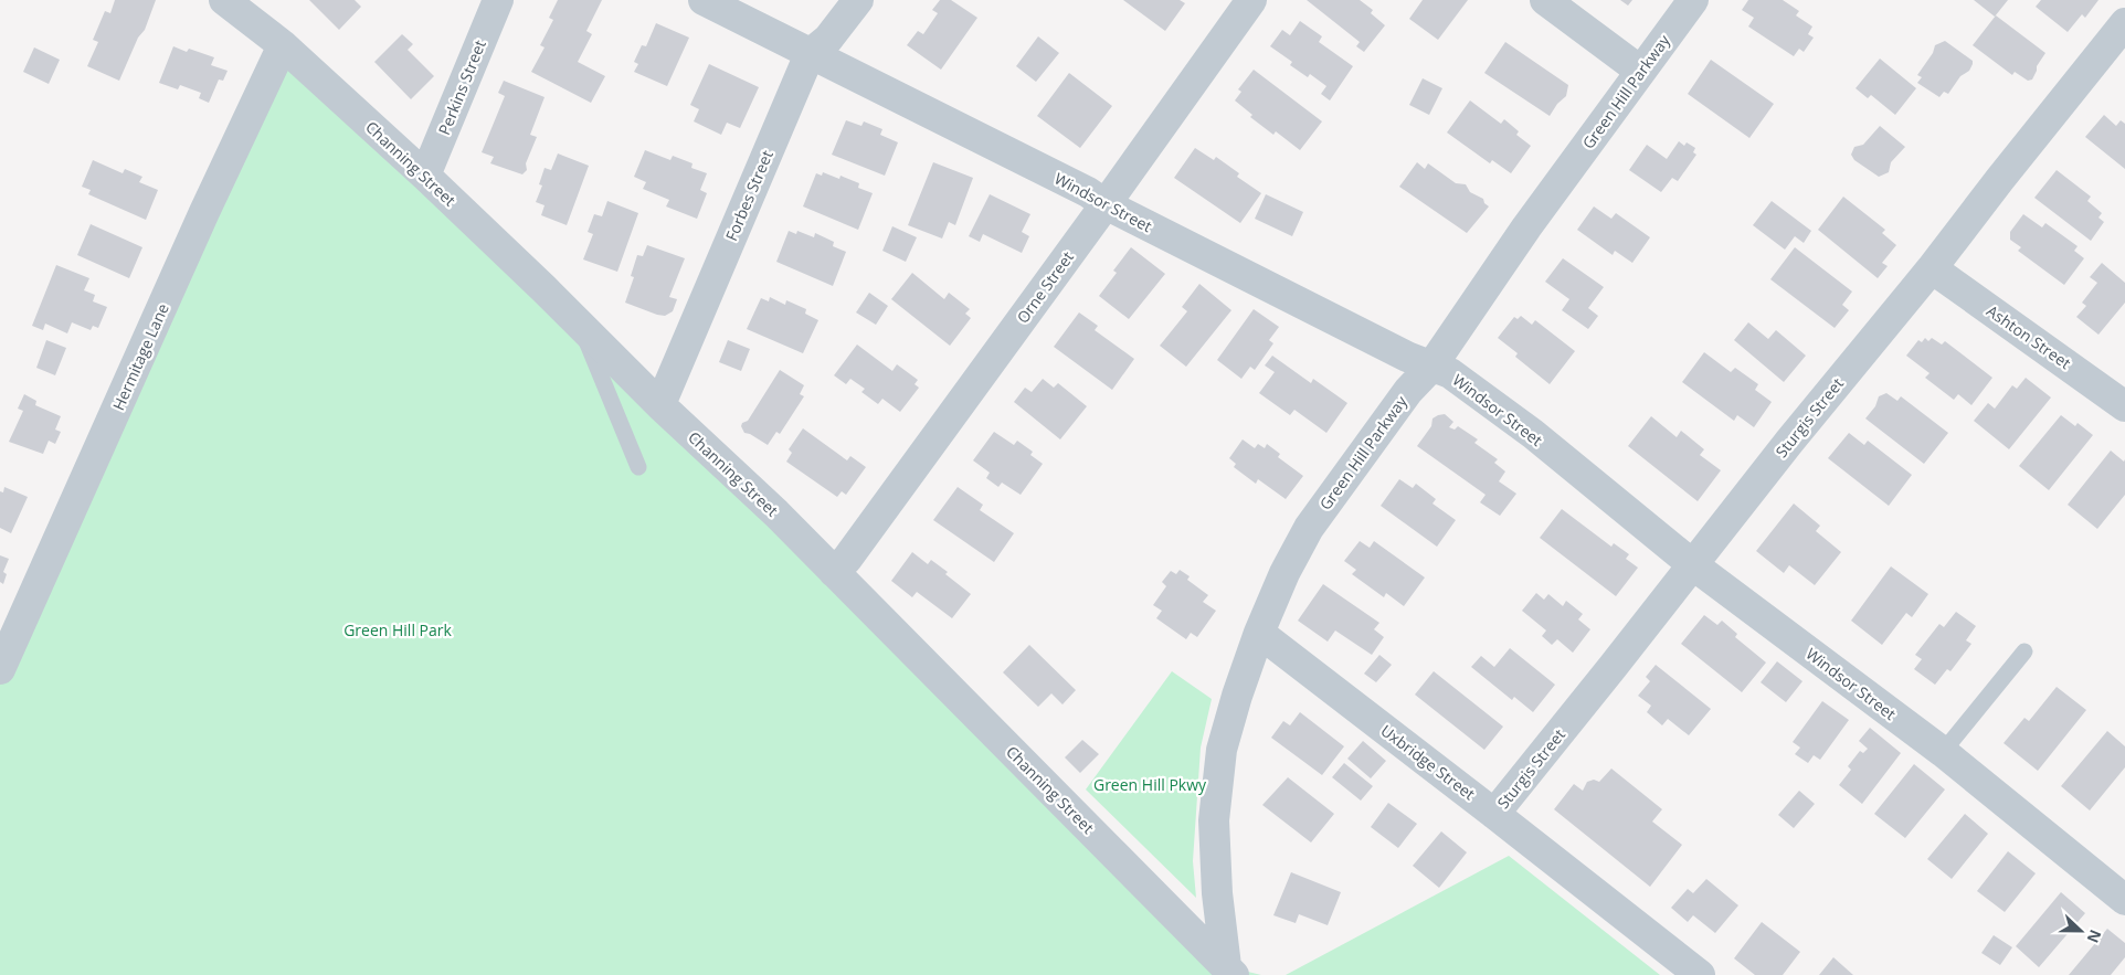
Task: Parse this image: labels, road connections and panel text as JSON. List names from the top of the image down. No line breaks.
{"streets":{"street":["Perkins Street","Green Hill Parkway","Channing Street","Forbes Street","Windsor Street","Orne Street","Ashton Street","Hermitage Lane","Sturgis Street","Uxbridge Street"]},"crossings":[["Perkins Street","Channing Street"],["Green Hill Parkway","Channing Street"],["Green Hill Parkway","Windsor Street"],["Green Hill Parkway","Uxbridge Street"],["Channing Street","Forbes Street"],["Channing Street","Orne Street"],["Channing Street","Hermitage Lane"],["Forbes Street","Windsor Street"],["Windsor Street","Orne Street"],["Windsor Street","Sturgis Street"],["Ashton Street","Sturgis Street"],["Sturgis Street","Uxbridge Street"]],"parks":["Green Hill Park","Green Hill Pkwy"],"north":"right"}
